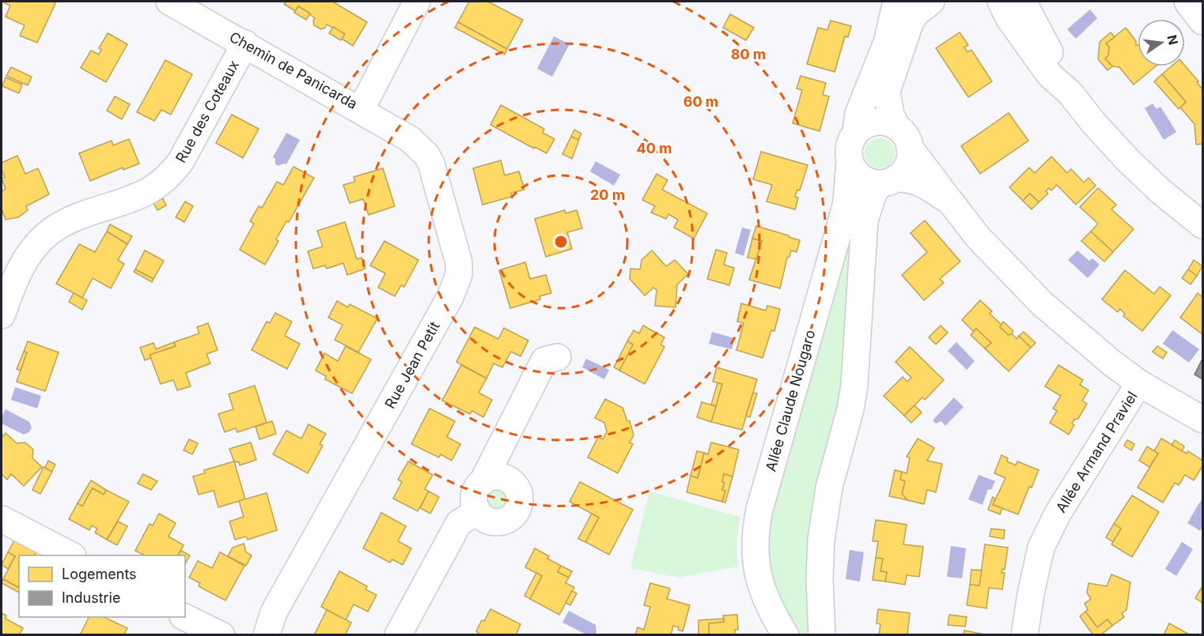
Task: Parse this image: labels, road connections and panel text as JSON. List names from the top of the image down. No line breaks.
{"streets":{"street":["Chemin de Panicarda","Rue des Coteaux","Rue Jean Petit","Allée Claude Nougaro","Allée Armand Praviel"]},"crossings":[["Chemin de Panicarda","Rue des Coteaux"],["Chemin de Panicarda","Rue Jean Petit"],["Allée Claude Nougaro","Allée Armand Praviel"]],"legend":["Logements","Industrie"],"north":"right","rings":["80 m","60 m","40 m","20 m"]}
